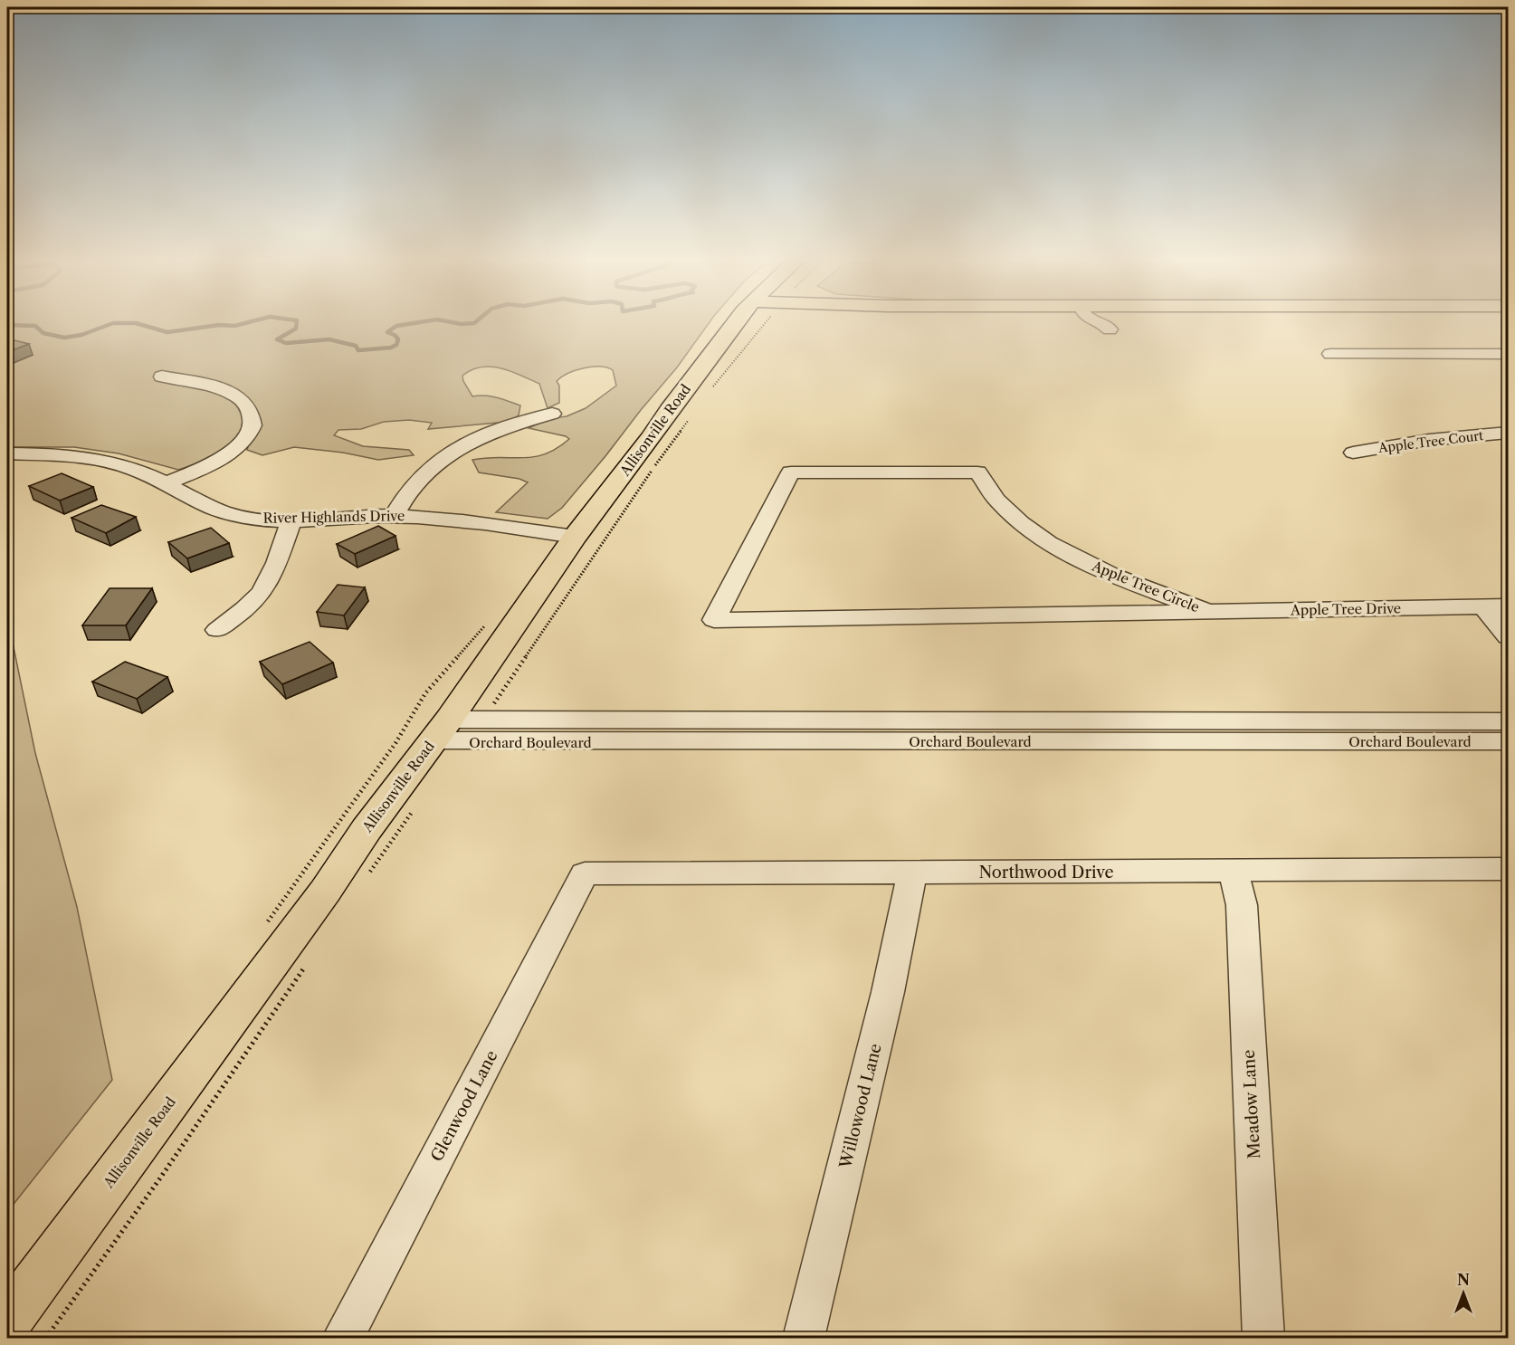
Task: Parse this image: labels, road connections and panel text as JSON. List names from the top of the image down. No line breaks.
{"streets":{"main road":["Allisonville Road"],"street":["Apple Tree Court","River Highlands Drive","Apple Tree Circle","Apple Tree Drive","Orchard Boulevard","Northwood Drive","Meadow Lane","Glenwood Lane","Willowood Lane"]},"crossings":[["Allisonville Road","River Highlands Drive"],["Allisonville Road","Orchard Boulevard"],["Apple Tree Circle","Apple Tree Drive"],["Northwood Drive","Meadow Lane"],["Northwood Drive","Glenwood Lane"],["Northwood Drive","Willowood Lane"]],"north":"top"}
